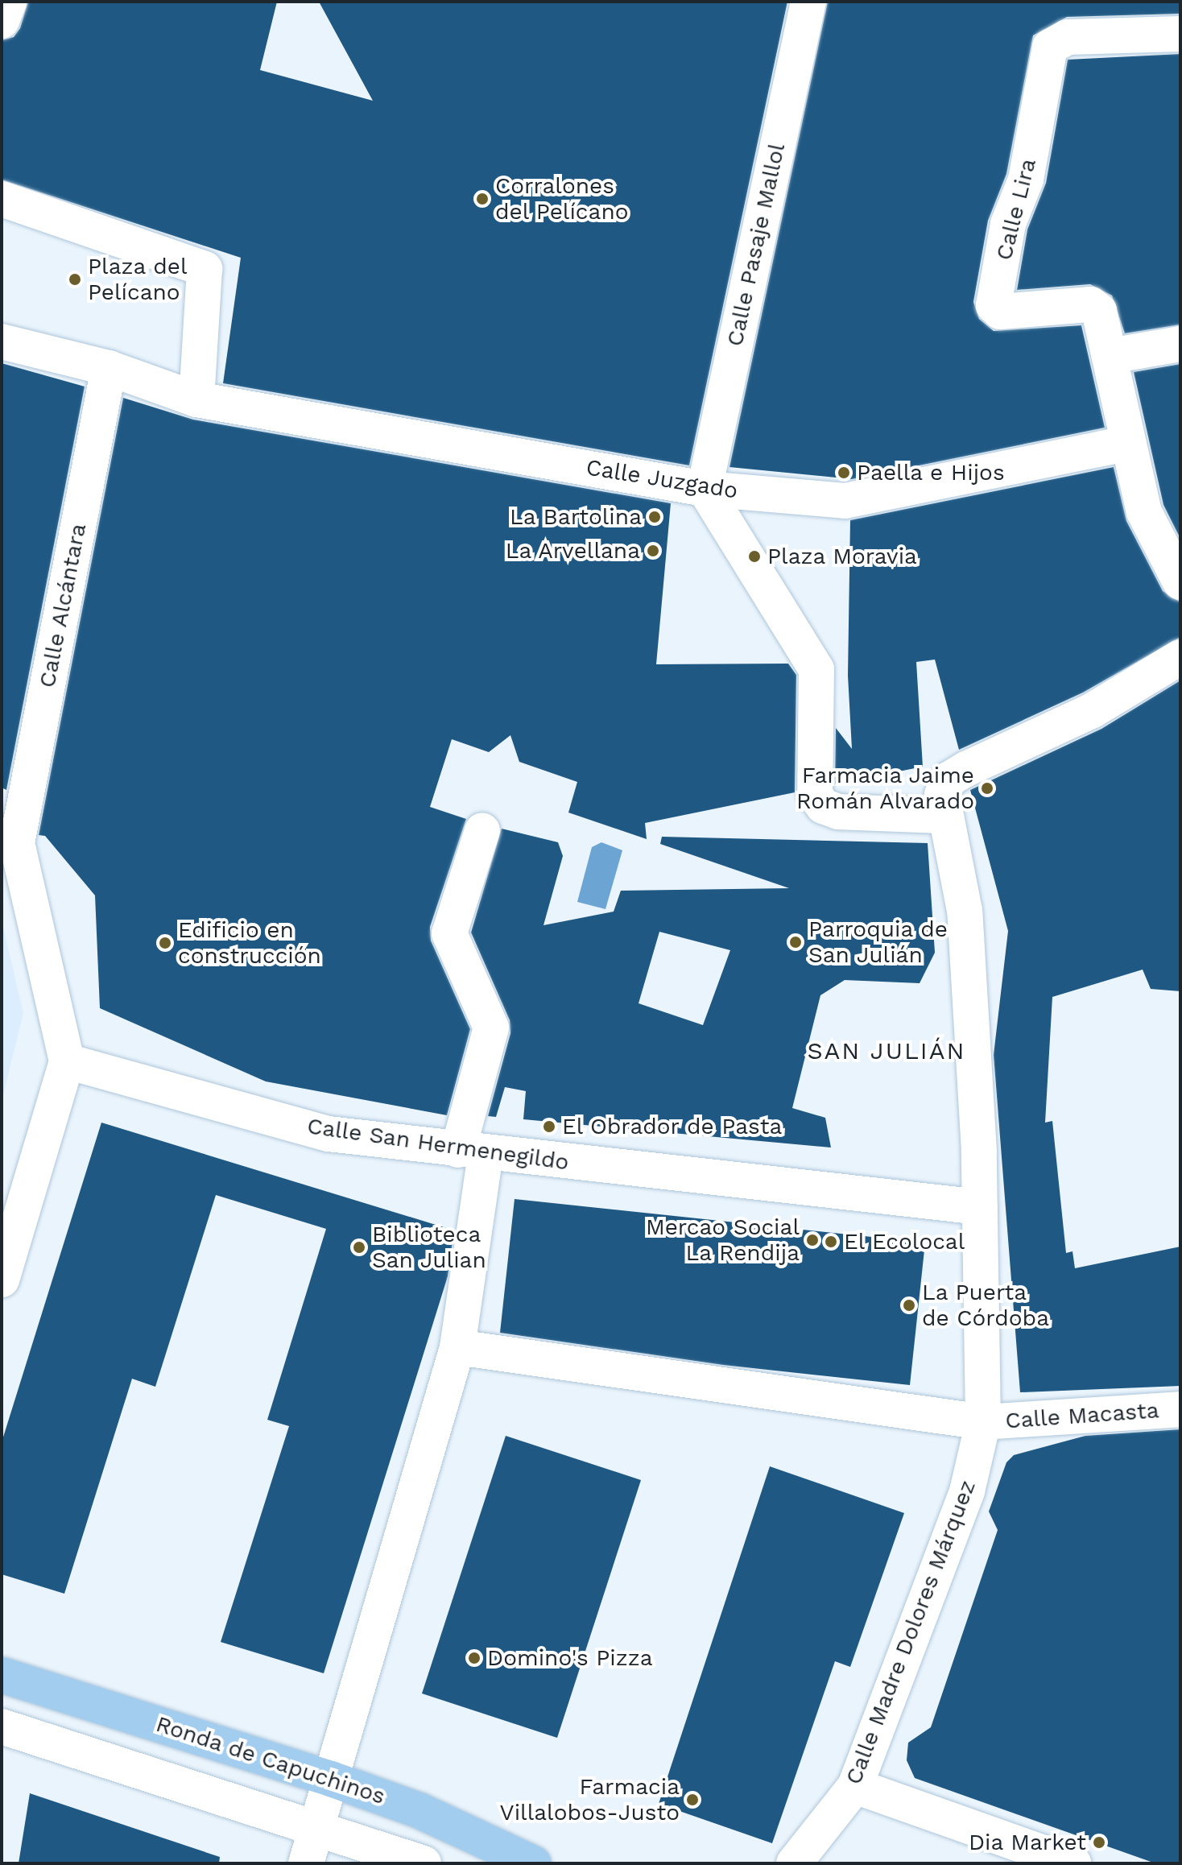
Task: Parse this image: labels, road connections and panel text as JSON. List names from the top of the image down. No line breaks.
{"streets":{"main road":["Ronda de Capuchinos"],"street":["Calle Lira","Calle Pasaje Mallol","Calle Juzgado","Calle Alcántara","Calle San Hermenegildo","Calle Macasta","Calle Madre Dolores Márquez"]},"crossings":[["Calle Lira","Calle Juzgado"],["Calle Pasaje Mallol","Calle Juzgado"],["Calle San Hermenegildo","Calle Madre Dolores Márquez"],["Calle Macasta","Calle Madre Dolores Márquez"]],"districts":["SAN JULIÁN"],"places":["Corralones del Pelícano","Plaza del Pelícano","Paella e Hijos","La Bartolina","La Arvellana","Plaza Moravia","Farmacia Jaime Román Alvarado","Parroquia de San Julián","Edificio en construcción","El Obrador de Pasta","Mercao Social La Rendija","El Ecolocal","Biblioteca San Julian","La Puerta de Córdoba","Domino's Pizza","Farmacia Villalobos-Justo","Dia Market"]}
